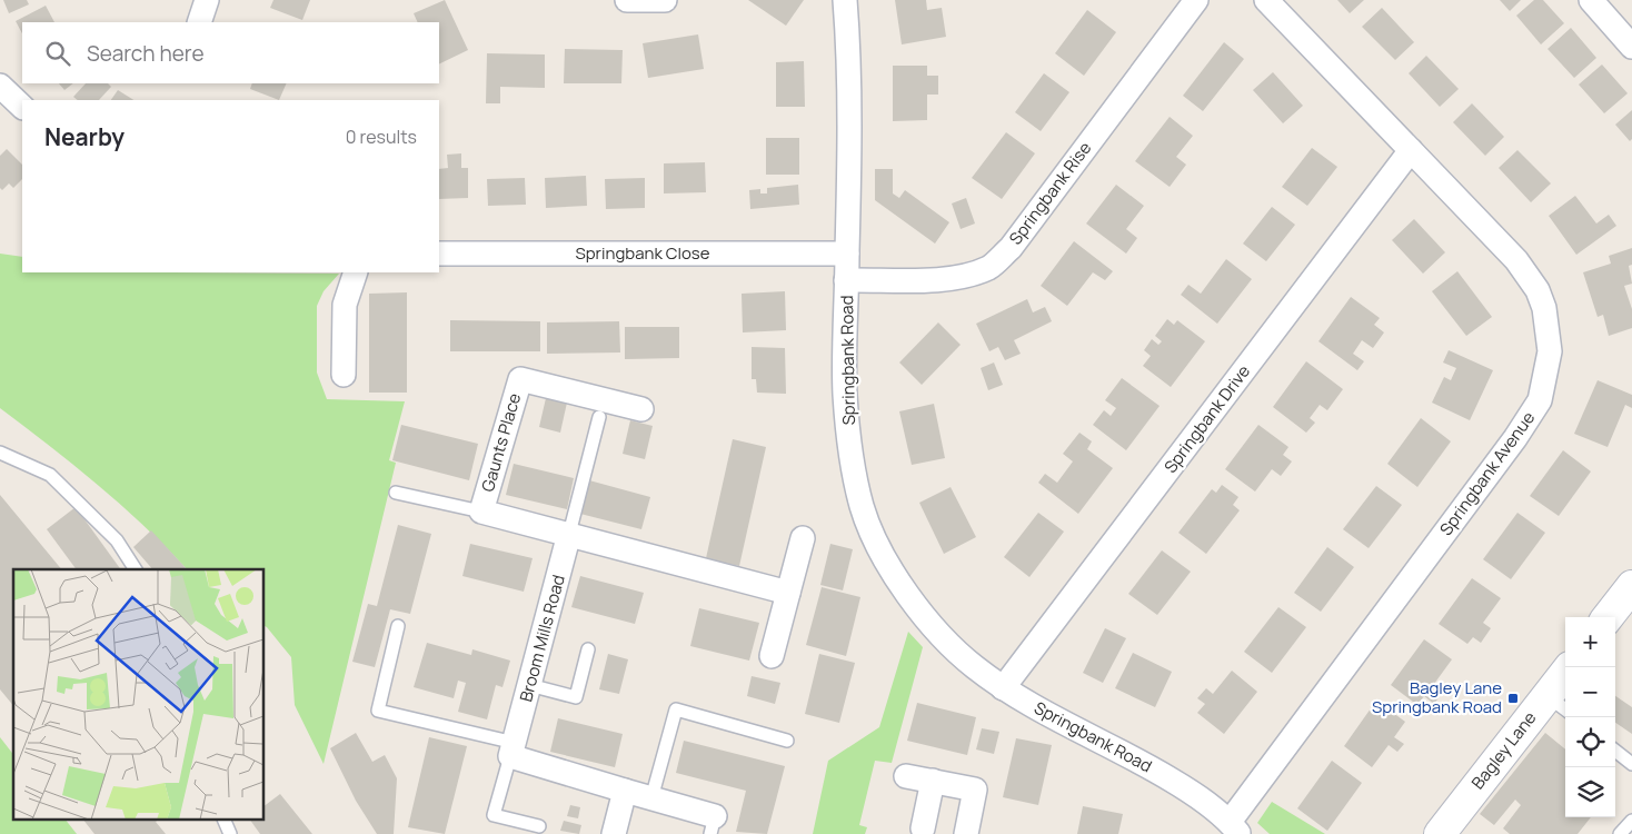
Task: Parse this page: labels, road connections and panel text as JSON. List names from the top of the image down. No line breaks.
{"streets":{"street":["Springbank Rise","Springbank Close","Springbank Road","Springbank Drive","Gaunts Place","Springbank Avenue","Broom Mills Road","Bagley Lane"]},"crossings":[["Springbank Rise","Springbank Road"],["Springbank Close","Springbank Road"],["Springbank Road","Springbank Drive"],["Springbank Road","Springbank Avenue"],["Springbank Drive","Springbank Avenue"]],"places":{"transit":["Bagley Lane Springbank Road"]},"page":{"search":"Search here","heading":["Nearby","0 results"],"map_buttons":["+","−"]}}
